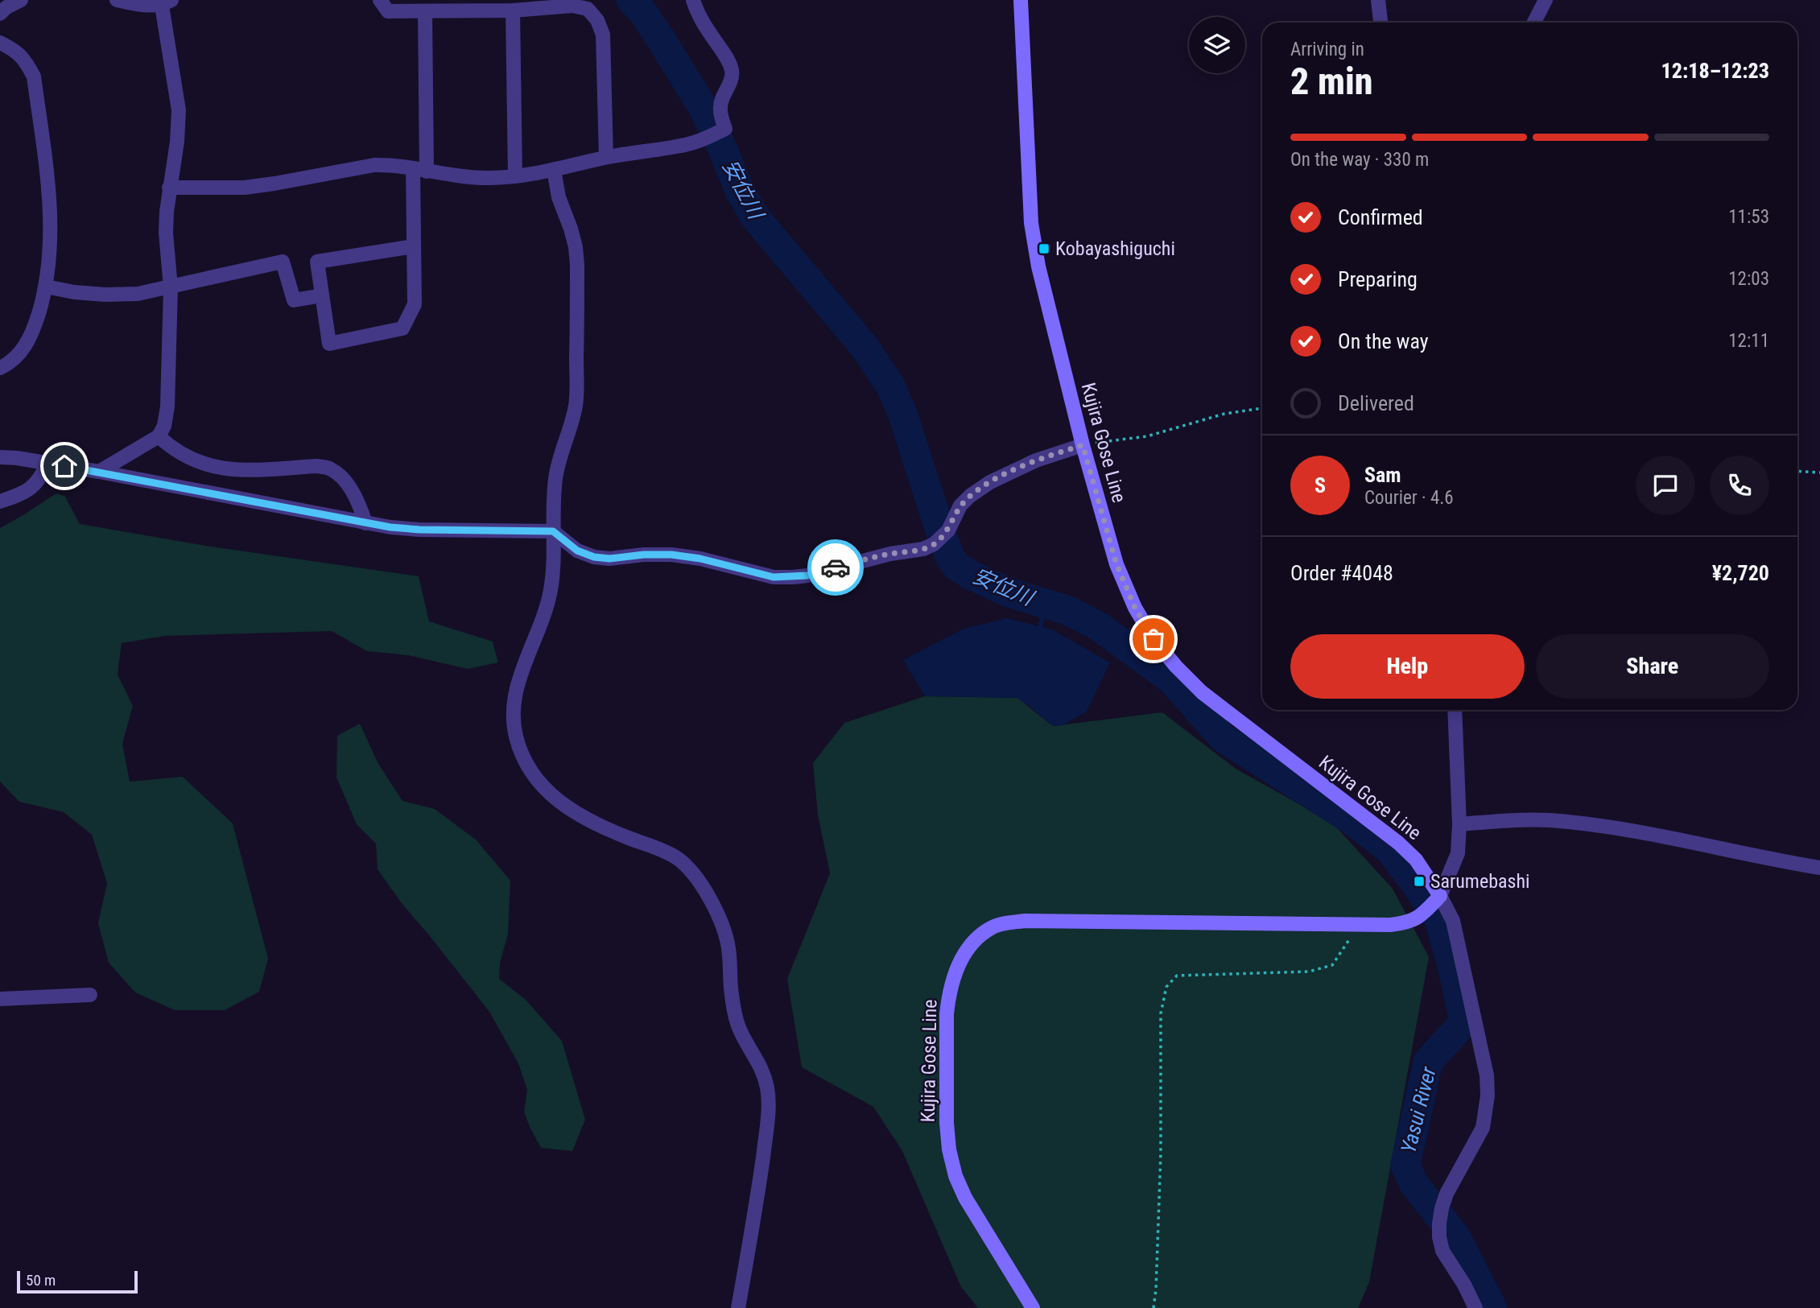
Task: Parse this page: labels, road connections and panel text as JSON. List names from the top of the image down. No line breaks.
{"streets":{"main road":["Kujira Gose Line"]},"water":["安位川","Yasui River"],"places":{"transit":["Kobayashiguchi","Sarumebashi"]},"scale_bar":"50 m","page":{"heading":["2 min","Arriving in","12:18–12:23"],"panel":["Sam","Courier · 4.6","Order #4048","¥2,720"],"bar":"On the way · 330 m","list":[["Confirmed","11:53"],["Preparing","12:03"],["On the way","12:11"],"Delivered"],"round":"S","buttons":["Help","Share"],"scale":"50 m"}}
